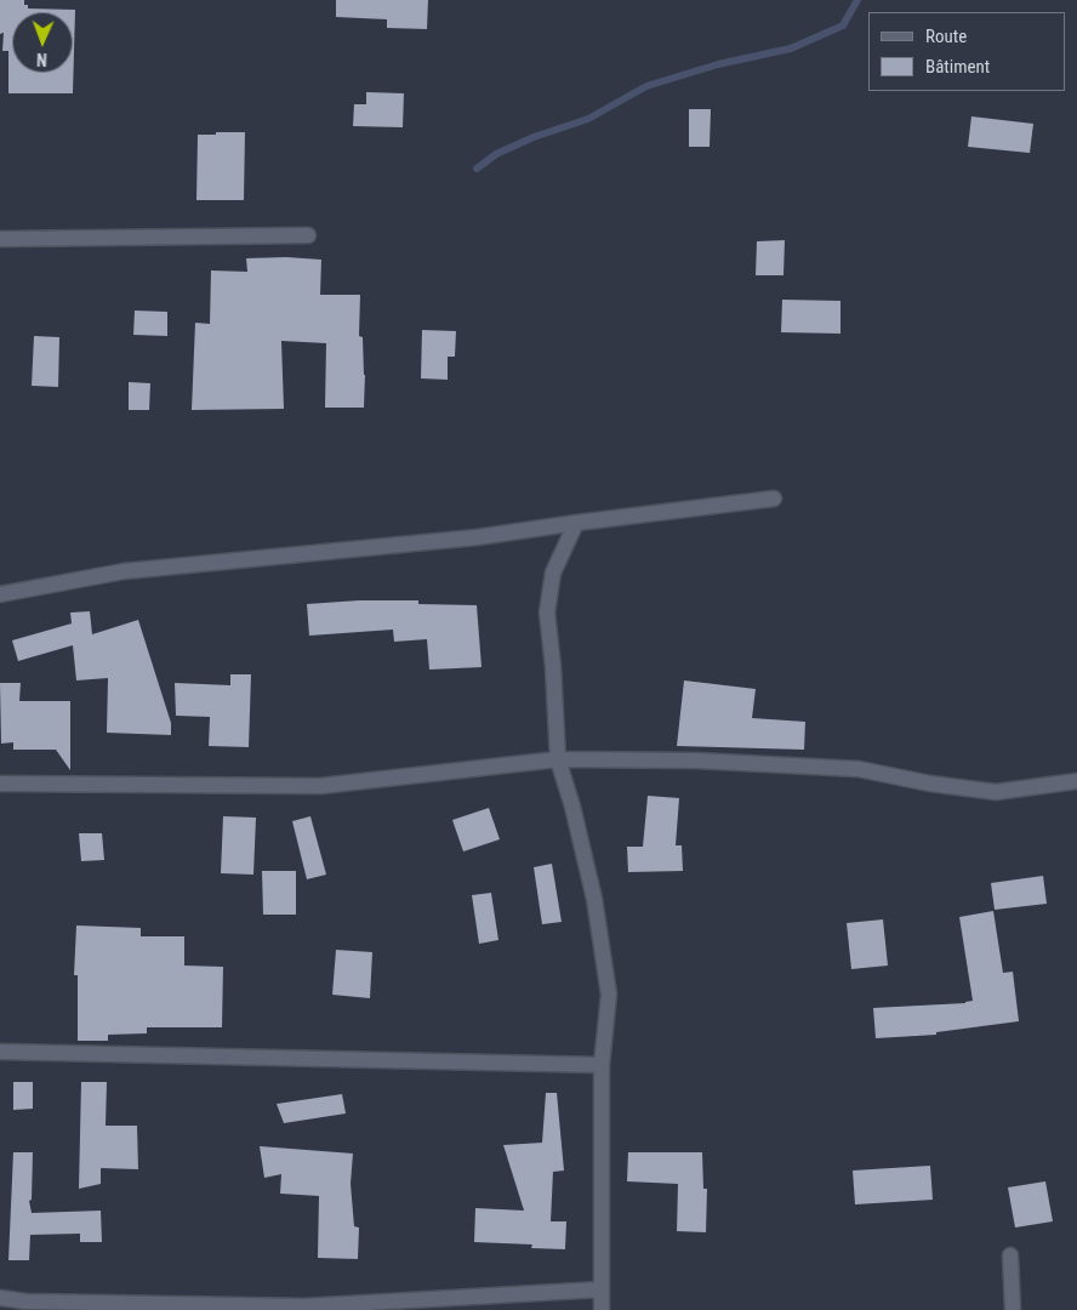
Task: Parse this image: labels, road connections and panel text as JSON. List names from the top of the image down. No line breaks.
{"legend":["Route","Bâtiment"],"north":"bottom"}
